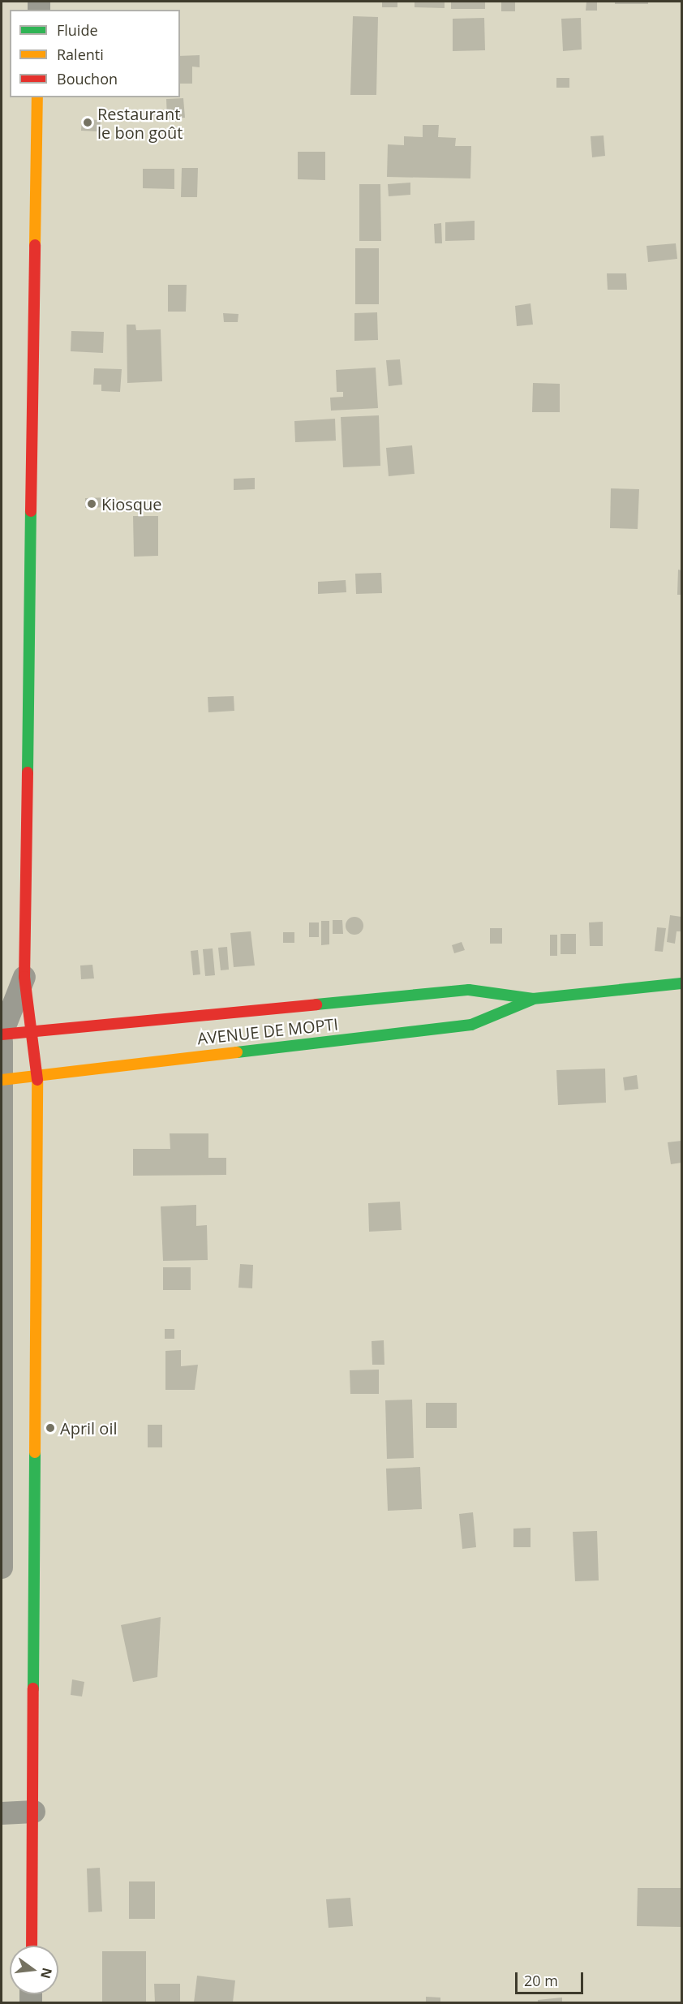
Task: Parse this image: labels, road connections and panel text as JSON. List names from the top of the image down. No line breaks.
{"streets":{"street":["AVENUE DE MOPTI"]},"places":["Restaurant le bon goût","Kiosque","April oil"],"legend":["Fluide","Ralenti","Bouchon"],"scale_bar":"20 m","north":"right"}
